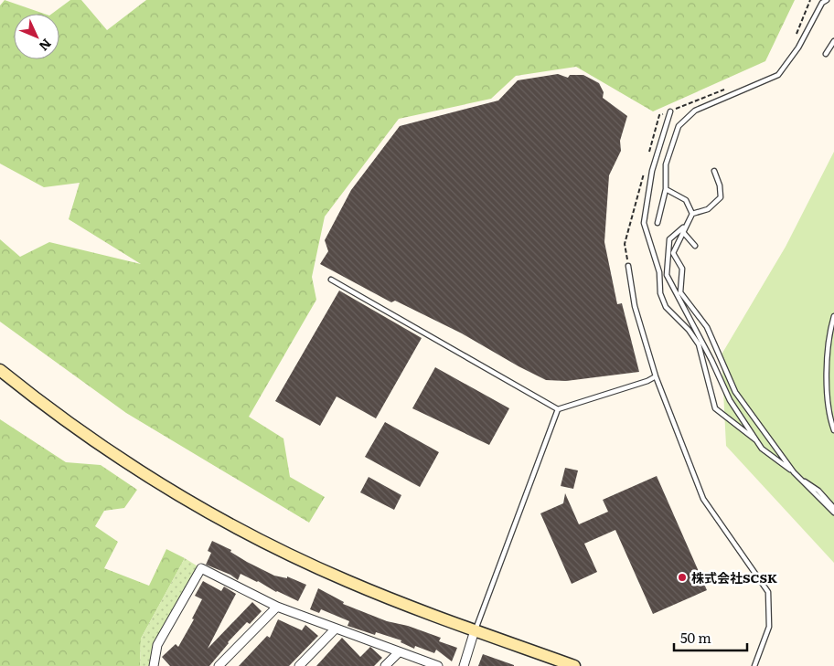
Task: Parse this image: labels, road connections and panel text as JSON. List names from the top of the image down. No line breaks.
{"places":["株式会社SCSK"],"scale_bar":"50 m","north":"bottom right"}
